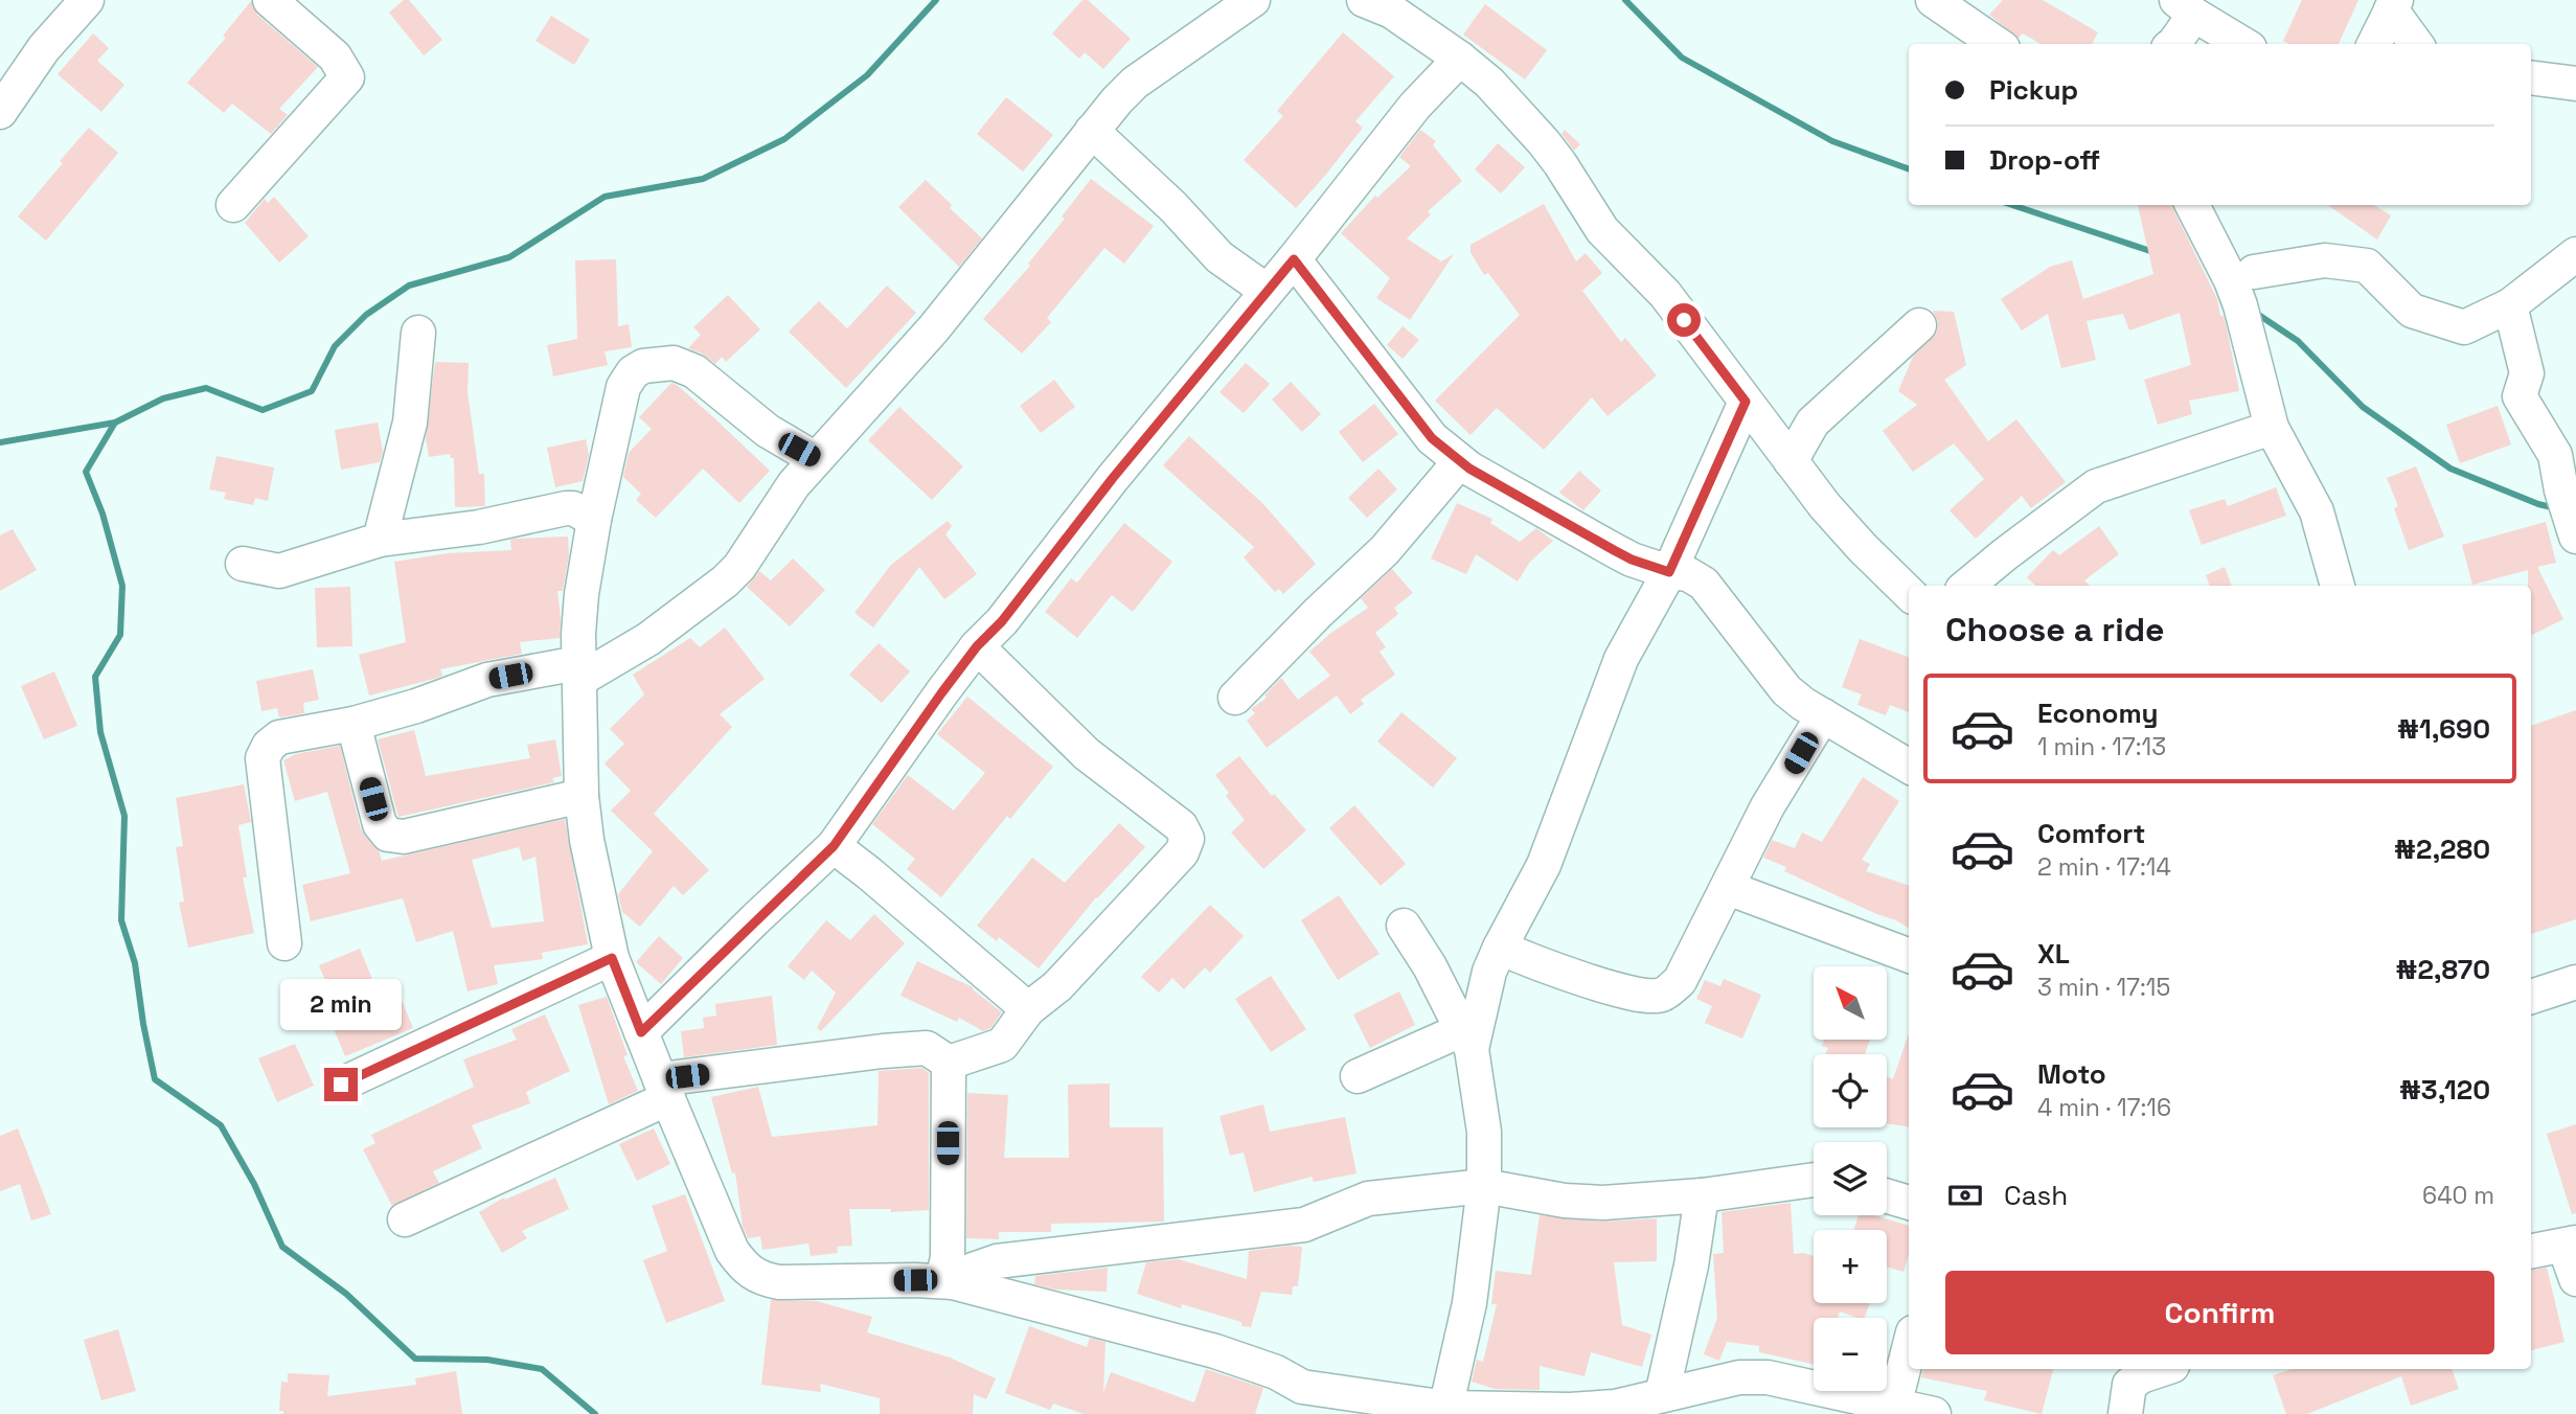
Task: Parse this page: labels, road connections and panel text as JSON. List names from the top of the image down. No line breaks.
{"north":"top left","page":{"banner":["Pickup","Drop-off"],"heading":"Choose a ride","list":[{"name":"Economy","note":"1 min · 17:13","value":"₦1,690"},{"name":"Comfort","note":"2 min · 17:14","value":"₦2,280"},{"name":"XL","note":"3 min · 17:15","value":"₦2,870"},{"name":"Moto","note":"4 min · 17:16","value":"₦3,120"}],"map_buttons":["+","−"],"bubble":"2 min","pay":["Cash","640 m"],"buttons":"Confirm"}}
